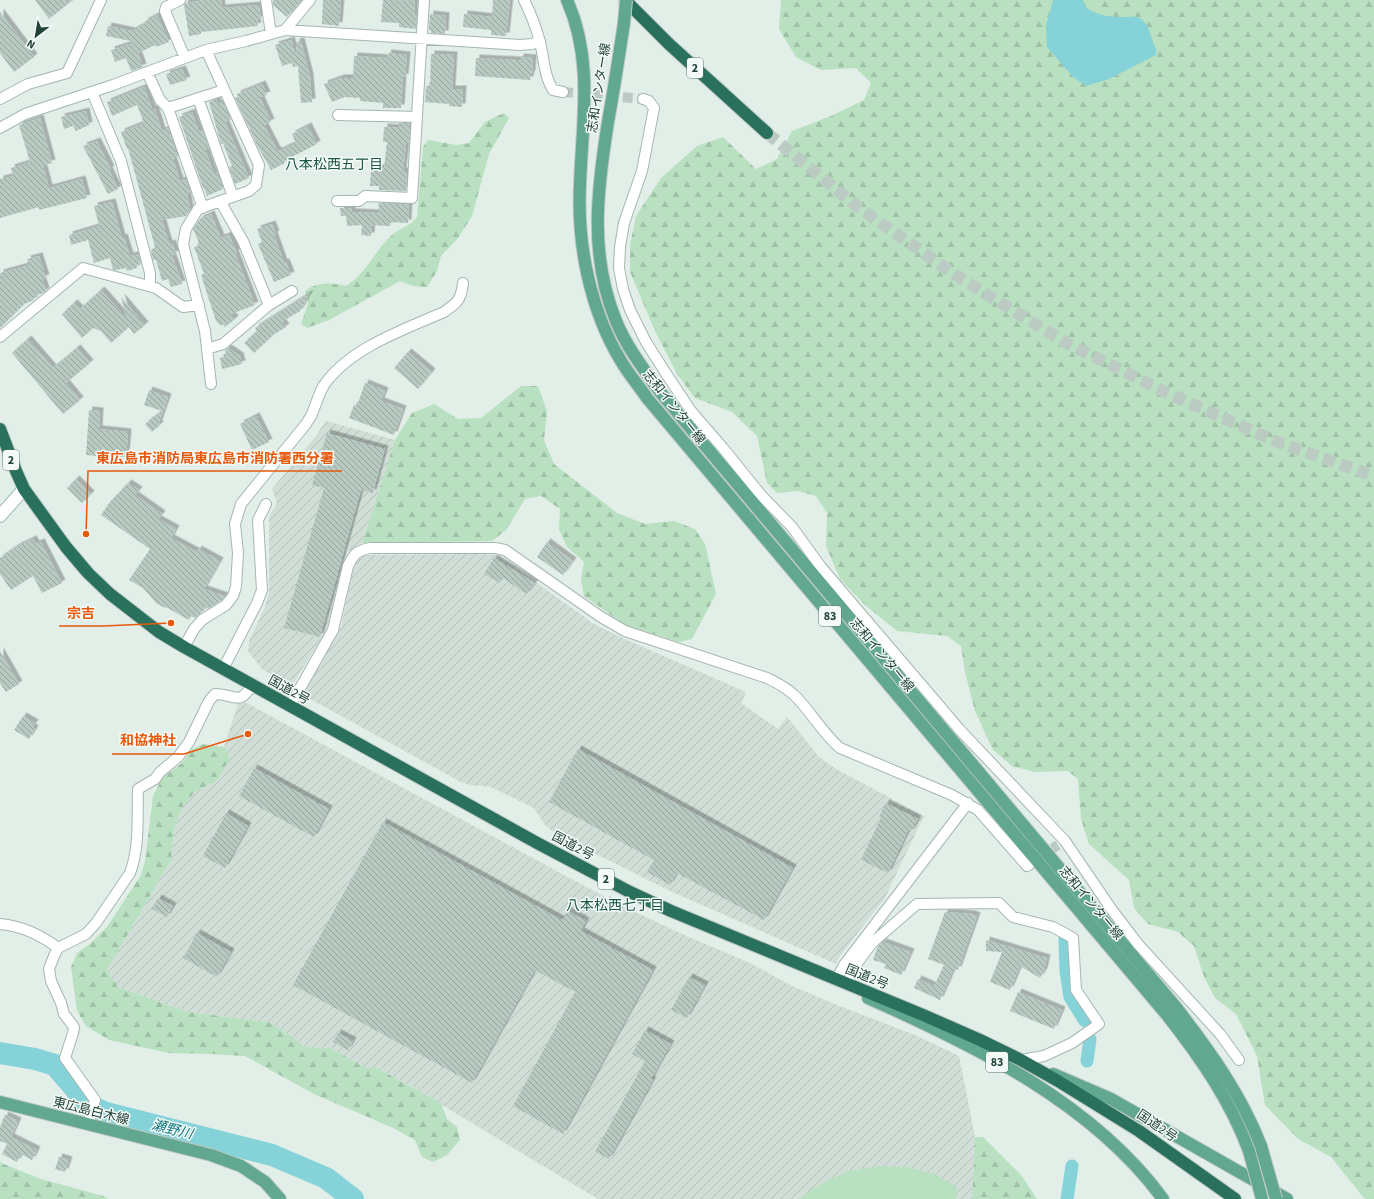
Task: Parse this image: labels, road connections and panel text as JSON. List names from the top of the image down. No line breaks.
{"streets":{"highway":["2","国道2号"],"main road":["志和インター線","83","東広島白木線"]},"crossings":[["2","志和インター線"],["83","国道2号"]],"districts":["八本松西五丁目","八本松西七丁目"],"water":["瀬野川"],"places":["東広島市消防局東広島市消防署西分署","宗吉","和協神社"],"north":"bottom left"}
